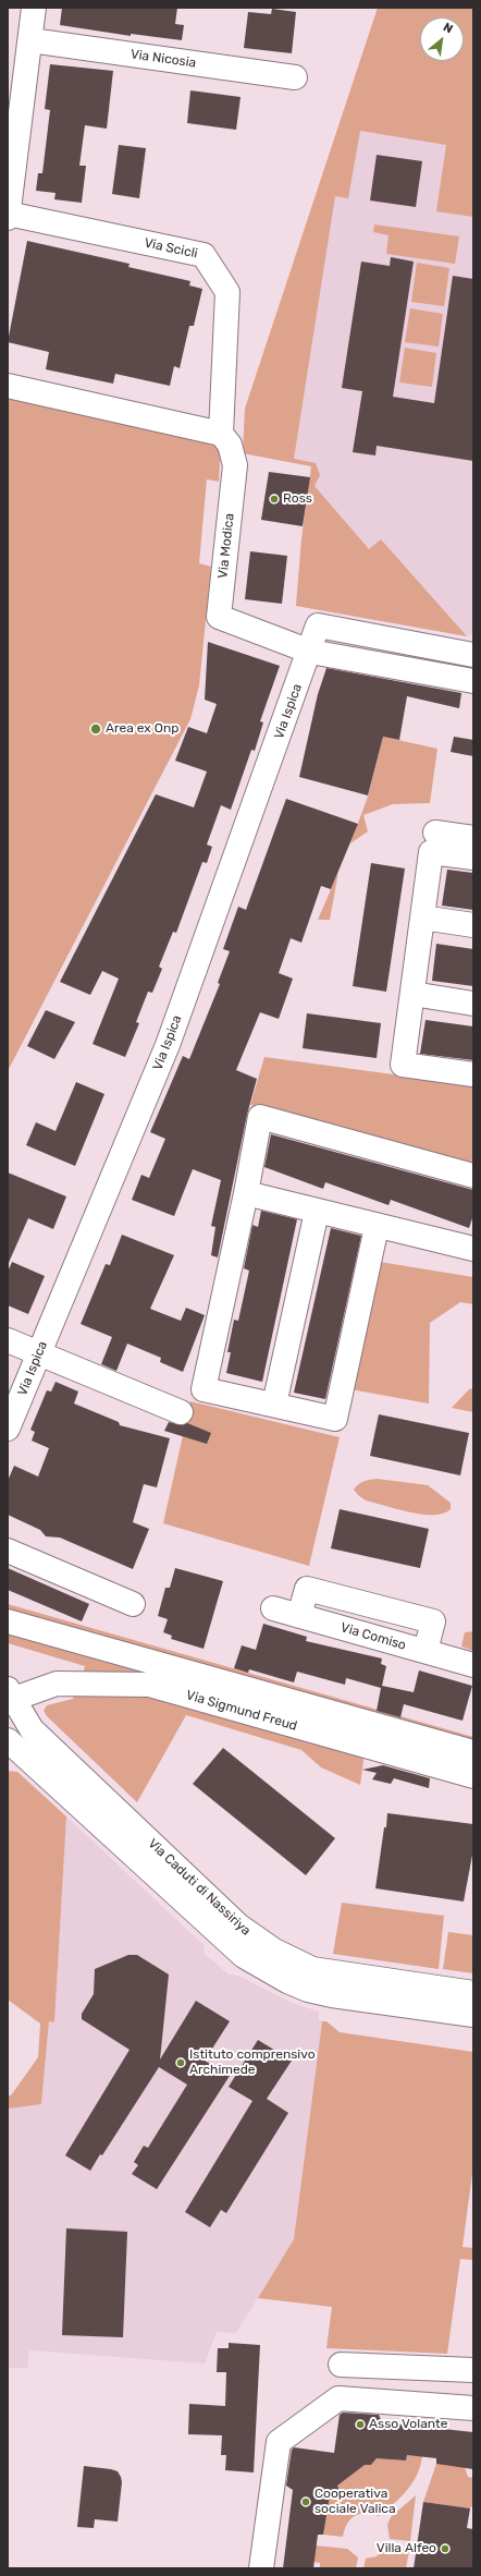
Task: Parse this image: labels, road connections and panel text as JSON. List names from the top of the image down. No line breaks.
{"streets":{"street":["Via Nicosia","Via Scicli","Via Modica","Via Ispica","Via Comiso","Via Sigmund Freud","Via Caduti di Nassiriya"]},"crossings":[["Via Scicli","Via Modica"],["Via Modica","Via Ispica"],["Via Sigmund Freud","Via Caduti di Nassiriya"]],"places":["Ross","Area ex Onp","Istituto comprensivo Archimede","Asso Volante","Cooperativa sociale Valica","Villa Alfeo"],"north":"top right"}
